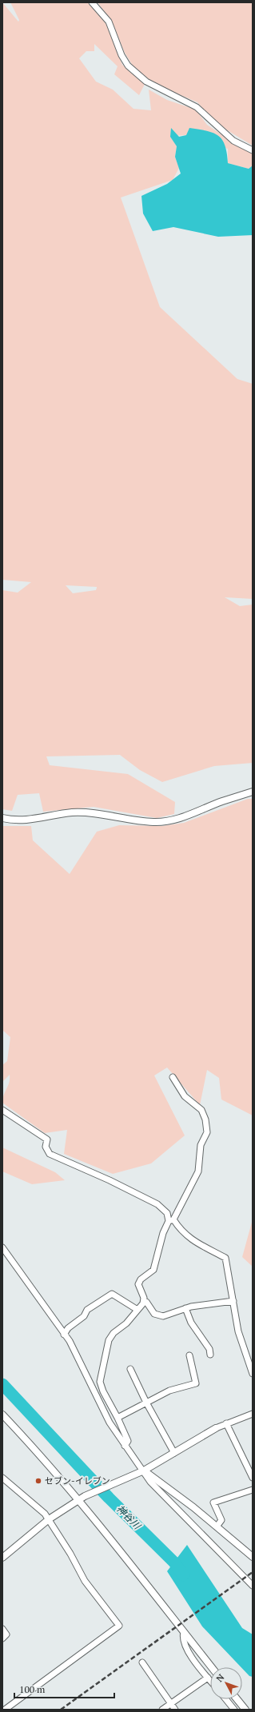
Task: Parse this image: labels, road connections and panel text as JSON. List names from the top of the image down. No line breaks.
{"water":["神谷川"],"places":["セブン-イレブン"],"scale_bar":"100 m","north":"top left"}
